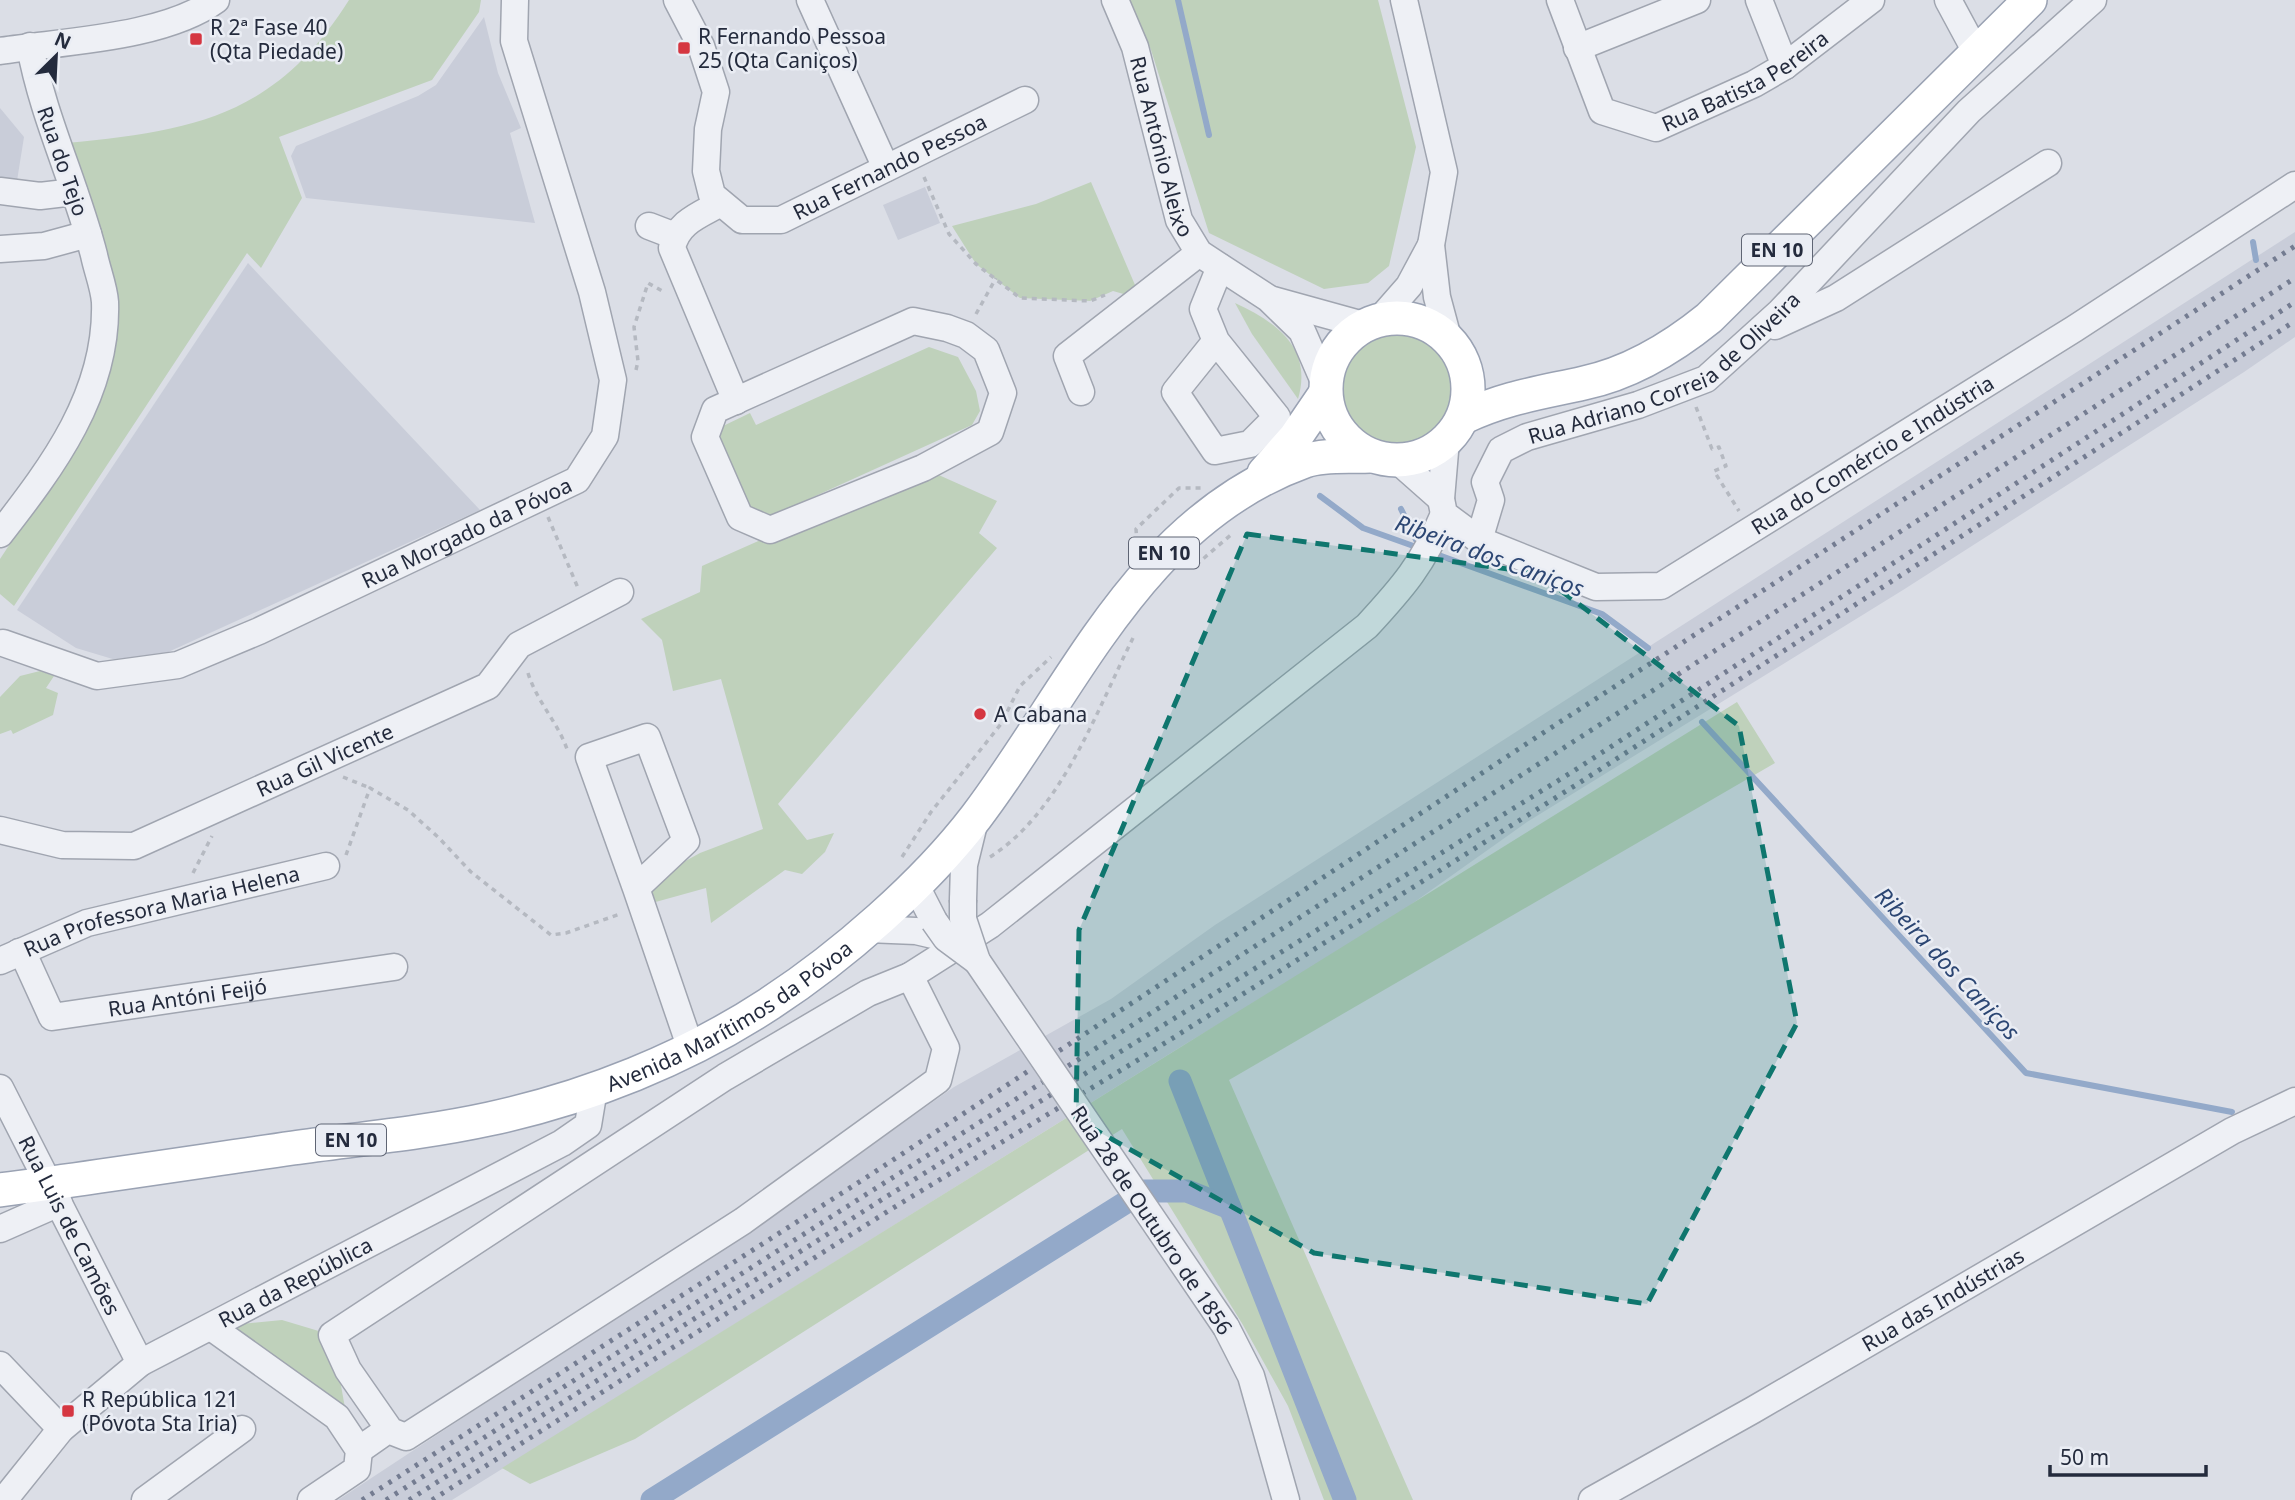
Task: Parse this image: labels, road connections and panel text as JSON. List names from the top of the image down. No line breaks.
{"streets":{"main road":["EN 10","Avenida Marítimos da Póvoa"],"street":["Rua Batista Pereira","Rua António Aleixo","Rua do Tejo","Rua Fernando Pessoa","Rua Adriano Correia de Oliveira","Rua do Comércio e Indústria","Rua Morgado da Póvoa","Rua Gil Vicente","Rua Professora Maria Helena","Rua Antóni Feijó","Rua 28 de Outubro de 1856","Rua Luis de Camões","Rua da República","Rua das Indústrias"]},"crossings":[["Rua António Aleixo","Rua do Comércio e Indústria"],["Rua António Aleixo","Avenida Marítimos da Póvoa"],["Rua Adriano Correia de Oliveira","Rua do Comércio e Indústria"],["Rua do Comércio e Indústria","Avenida Marítimos da Póvoa"],["Rua Professora Maria Helena","Rua Antóni Feijó"],["Avenida Marítimos da Póvoa","Rua 28 de Outubro de 1856"],["Avenida Marítimos da Póvoa","Rua Luis de Camões"],["Avenida Marítimos da Póvoa","Rua da República"],["Rua Luis de Camões","Rua da República"]],"water":["Ribeira dos Caniços"],"places":{"transit":["R 2ª Fase 40 (Qta Piedade)","R Fernando Pessoa 25 (Qta Caniços)","R República 121 (Póvota Sta Iria)"],"other":["A Cabana"]},"scale_bar":"50 m","north":"top right"}
